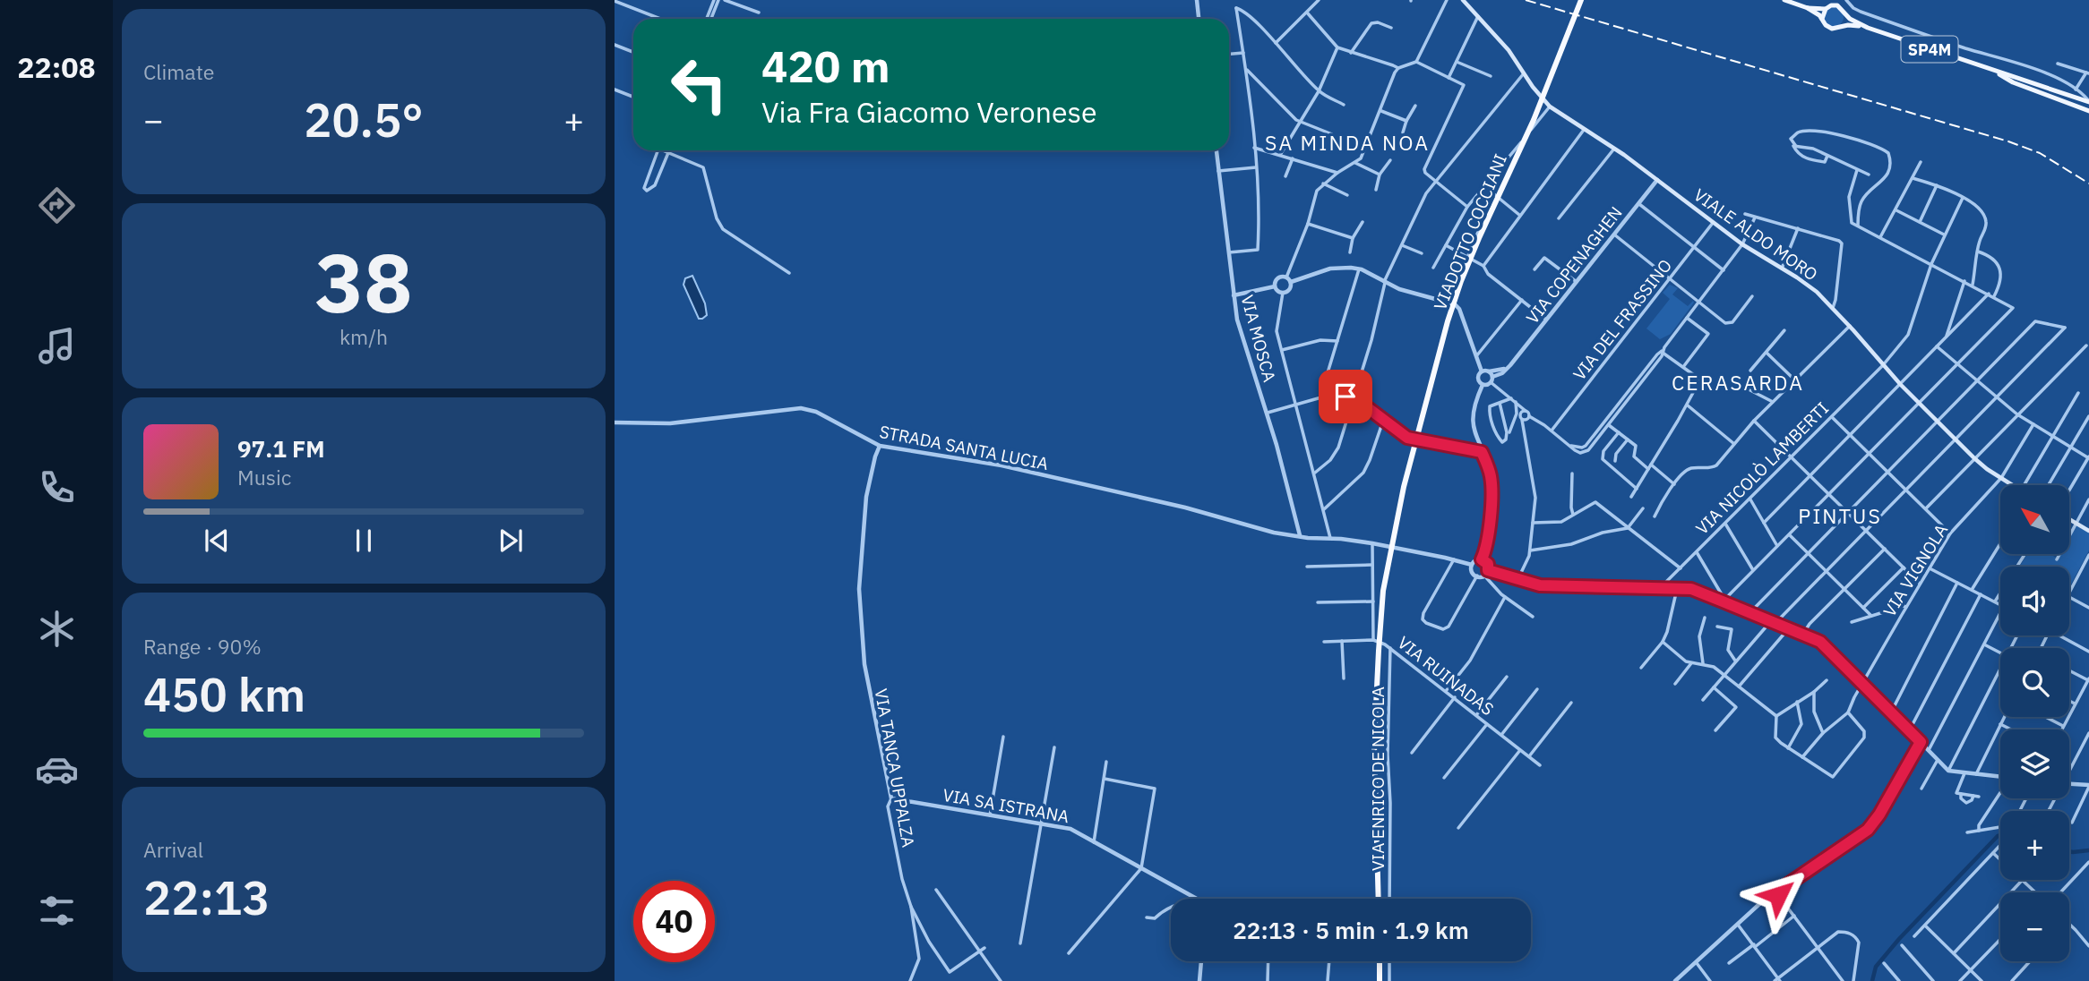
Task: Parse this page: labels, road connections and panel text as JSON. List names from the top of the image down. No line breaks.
{"streets":{"highway":["VIADOTTO COCCIANI"],"main road":["SP4M","VIALE ALDO MORO"],"street":["VIA COPENAGHEN","VIA DEL FRASSINO","VIA MOSCA","STRADA SANTA LUCIA","VIA NICOLÒ LAMBERTI","VIA VIGNOLA","VIA RUINADAS","VIA TANCA UPPALZA","VIA ENRICO DE NICOLA","VIA SA ISTRANA"]},"crossings":[["VIALE ALDO MORO","VIA COPENAGHEN"],["VIALE ALDO MORO","VIA DEL FRASSINO"],["VIALE ALDO MORO","VIA NICOLÒ LAMBERTI"],["VIALE ALDO MORO","VIA VIGNOLA"],["VIA MOSCA","STRADA SANTA LUCIA"],["STRADA SANTA LUCIA","VIA TANCA UPPALZA"],["VIA RUINADAS","VIA ENRICO DE NICOLA"],["VIA TANCA UPPALZA","VIA SA ISTRANA"]],"districts":["SA MINDA NOA","CERASARDA","PINTUS"],"north":"top left","page":{"tabs":"22:08","tile":["Climate",["38","km/h"],["Range · 90%","450 km"],["Arrival","22:13"]],"turn":["420 m","Via Fra Giacomo Veronese"],"heat":["−","20.5°","+"],"song":["97.1 FM","Music"],"map_buttons":["+","−"],"limit":"40","trip":"22:13 · 5 min · 1.9 km"}}
